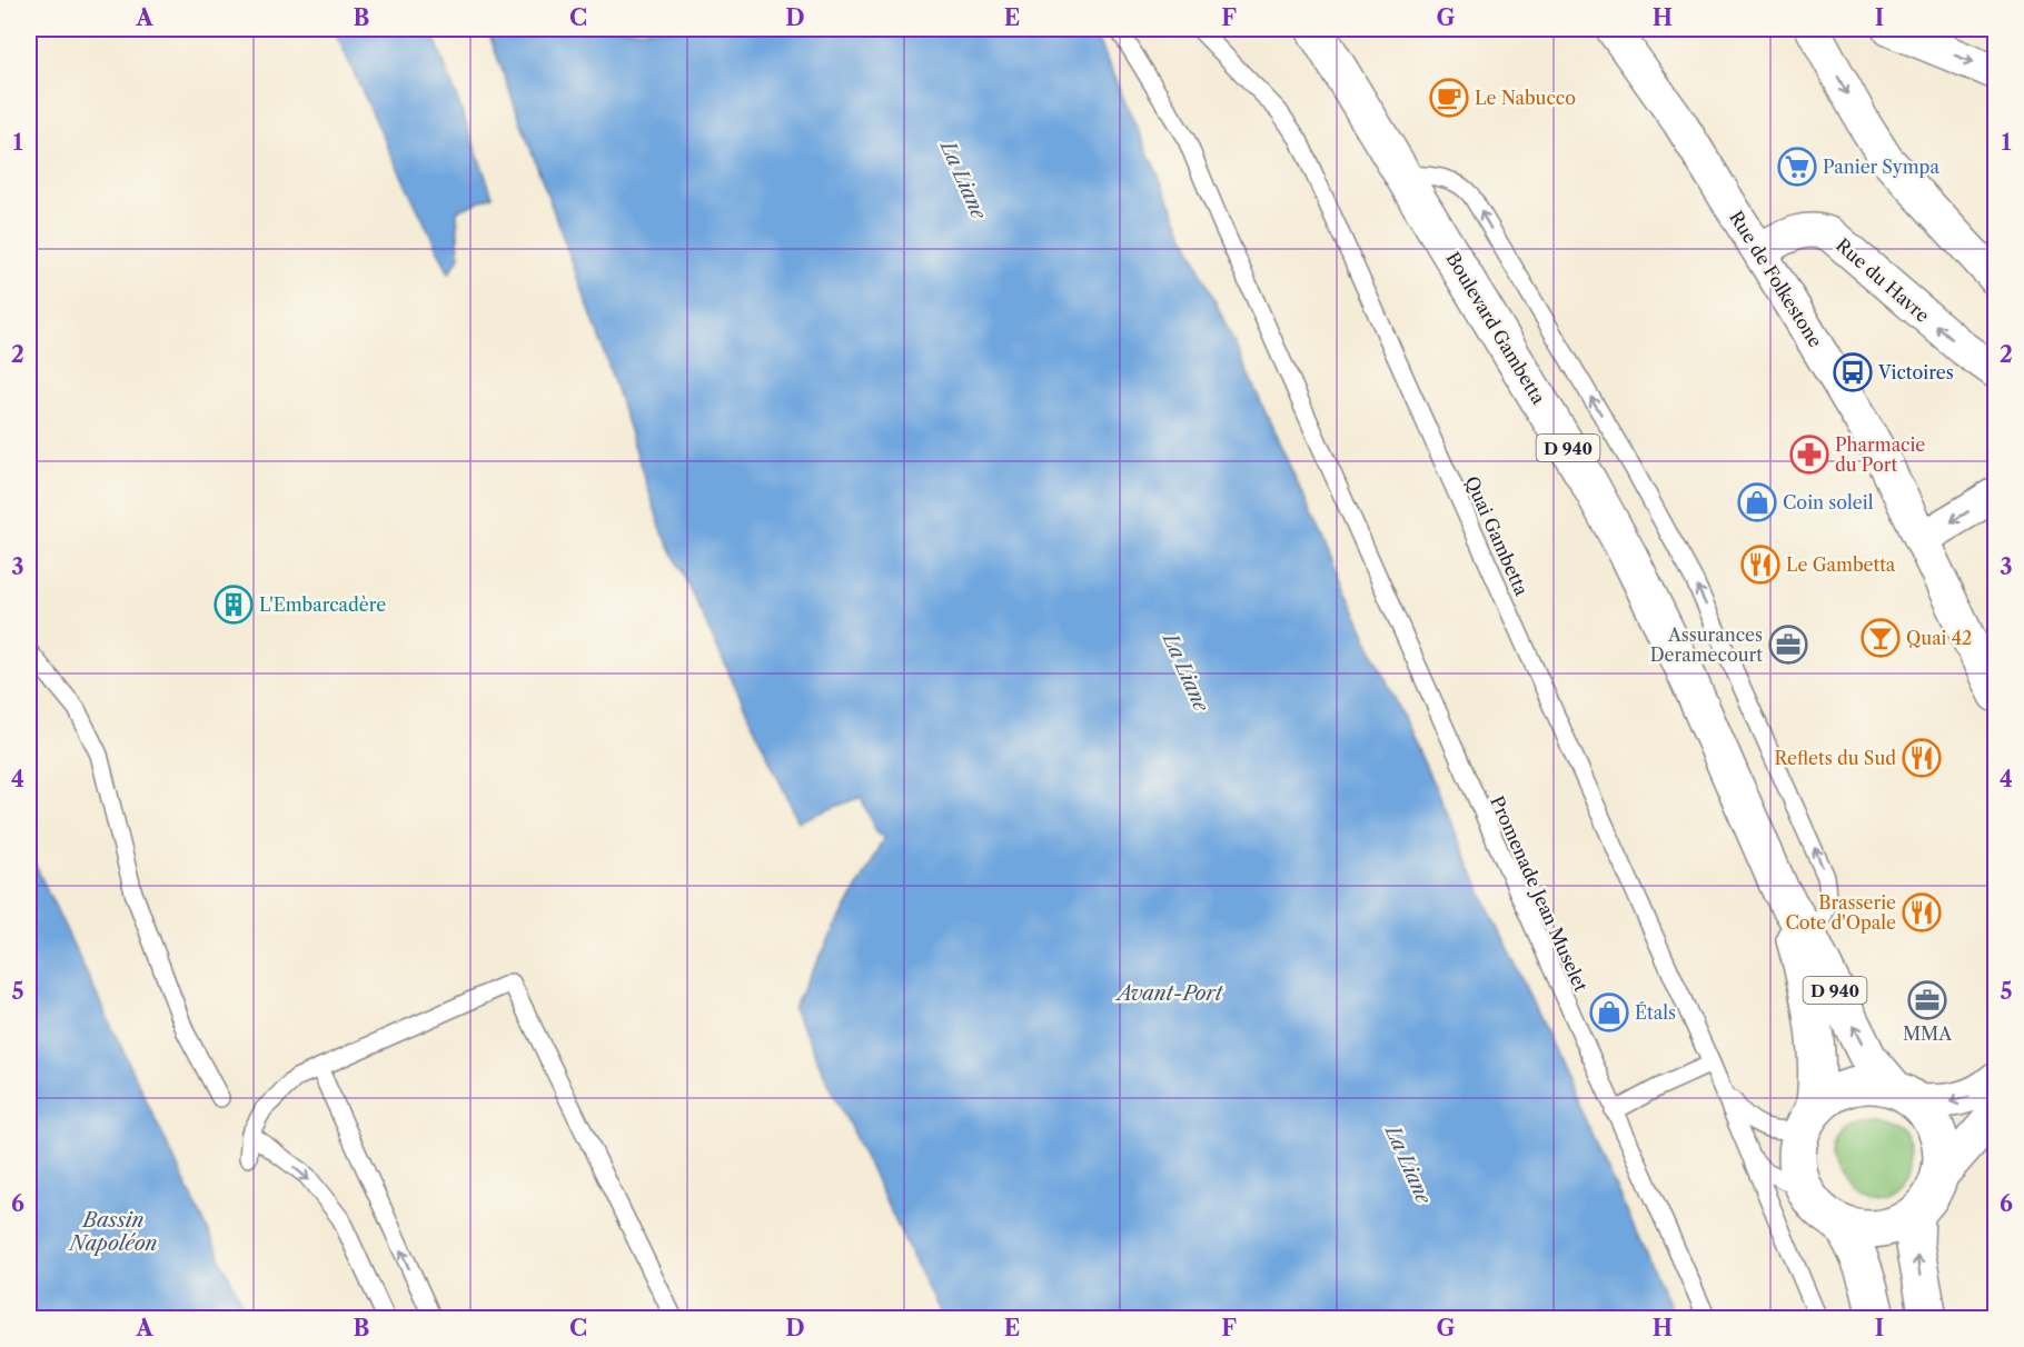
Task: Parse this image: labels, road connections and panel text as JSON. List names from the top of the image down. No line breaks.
{"streets":{"main road":["Boulevard Gambetta","D 940"],"street":["Rue de Folkestone","Rue du Havre"],"lane":["Quai Gambetta","Promenade Jean Muselet"]},"crossings":[["Rue de Folkestone","Rue du Havre"],["Boulevard Gambetta","D 940"]],"water":["La Liane","Avant-Port","Bassin Napoléon"],"places":{"cafe":["Le Nabucco"],"supermarket":["Panier Sympa"],"bus stop":["Victoires"],"pharmacy":["Pharmacie du Port"],"shop":["Coin soleil","Étals"],"restaurant":["Le Gambetta","Reflets du Sud","Brasserie Cote d'Opale"],"building":["L'Embarcadère"],"bar":["Quai 42"],"office":["Assurances Deramecourt","MMA"]},"grid":{"columns":["A","B","C","D","E","F","G","H","I"],"rows":["1","2","3","4","5","6"]}}
